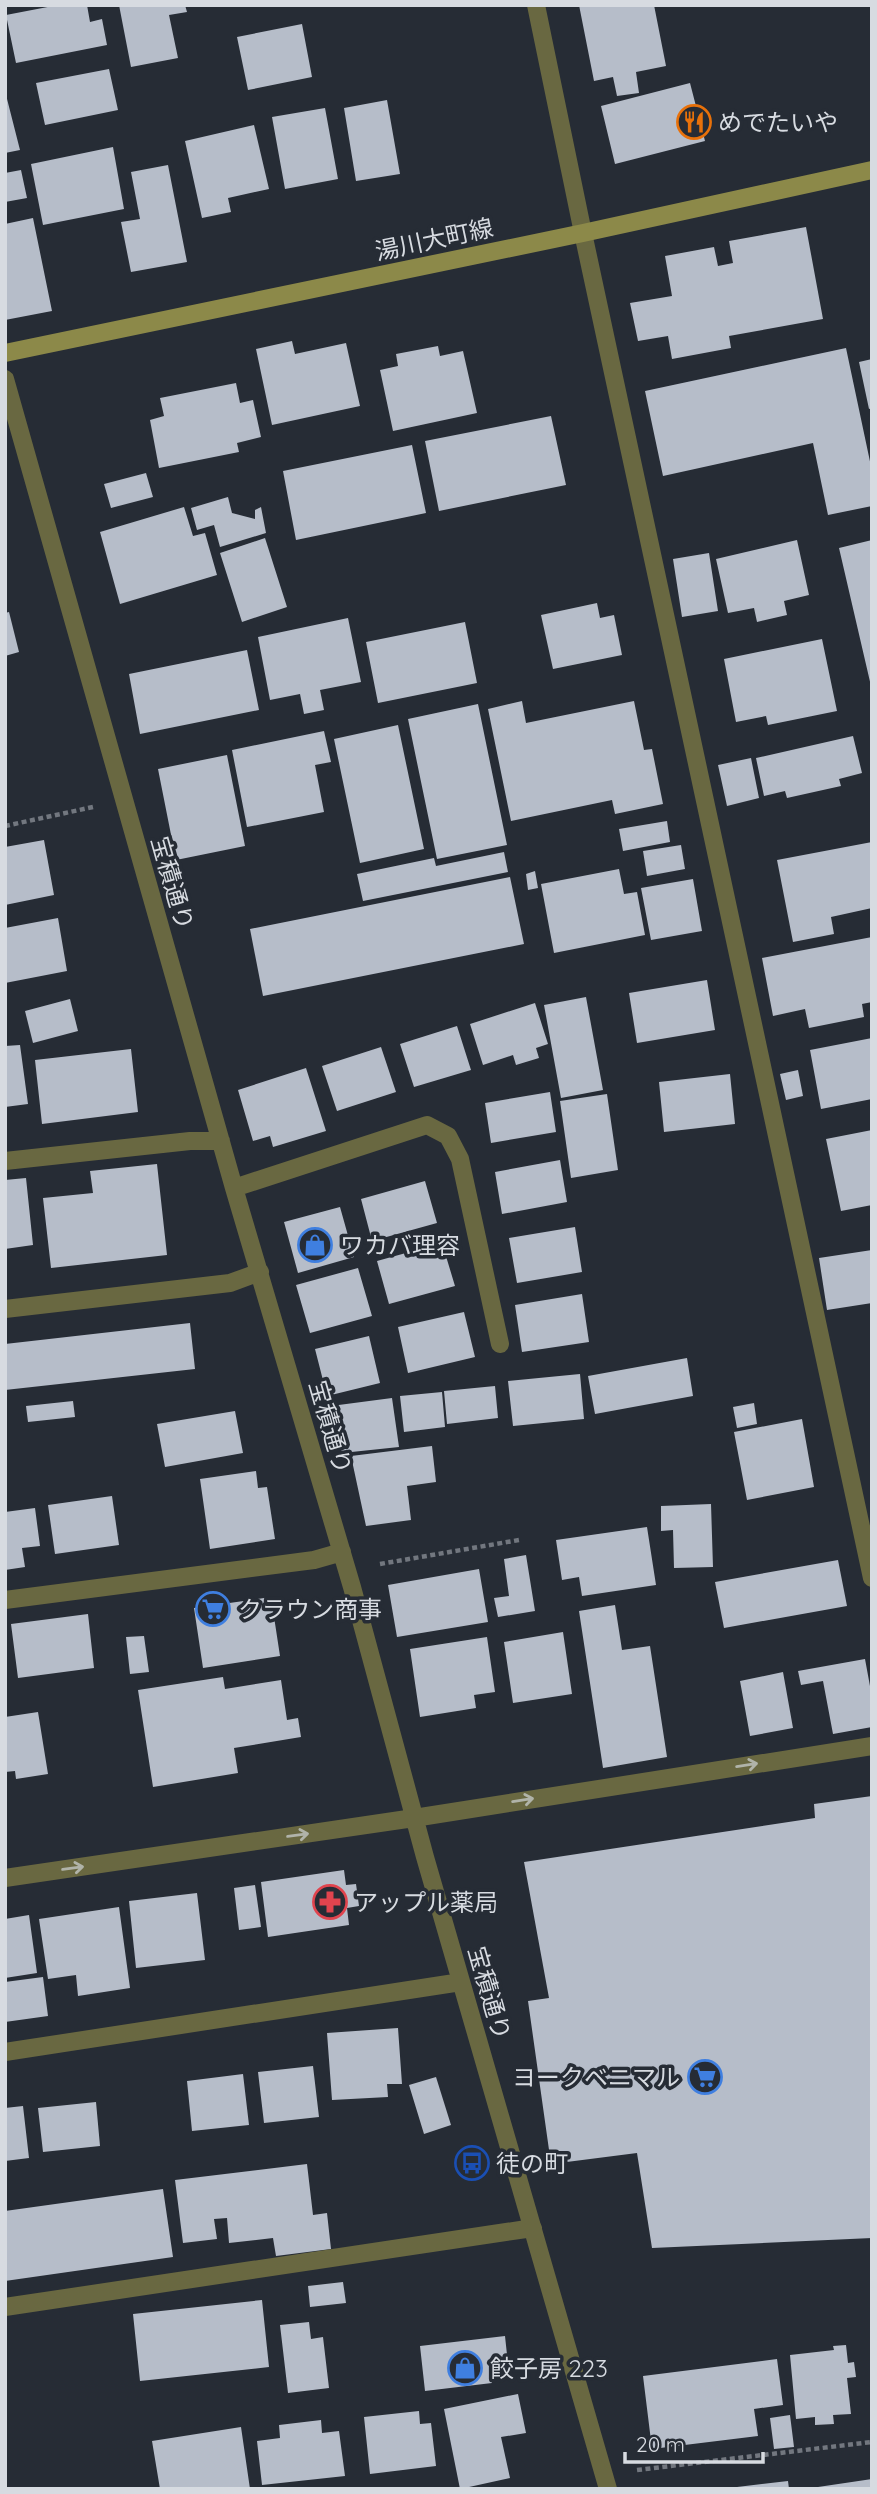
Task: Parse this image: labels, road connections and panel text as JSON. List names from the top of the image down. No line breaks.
{"streets":{"main road":["湯川大町線"],"street":["宝積通り"]},"places":{"restaurant":["めでたいや"],"shop":["ワカバ理容","餃子房 223"],"supermarket":["クラウン商事","ヨークベニマル"],"pharmacy":["アップル薬局"],"bus stop":["徒の町"]},"scale_bar":"20 m"}
